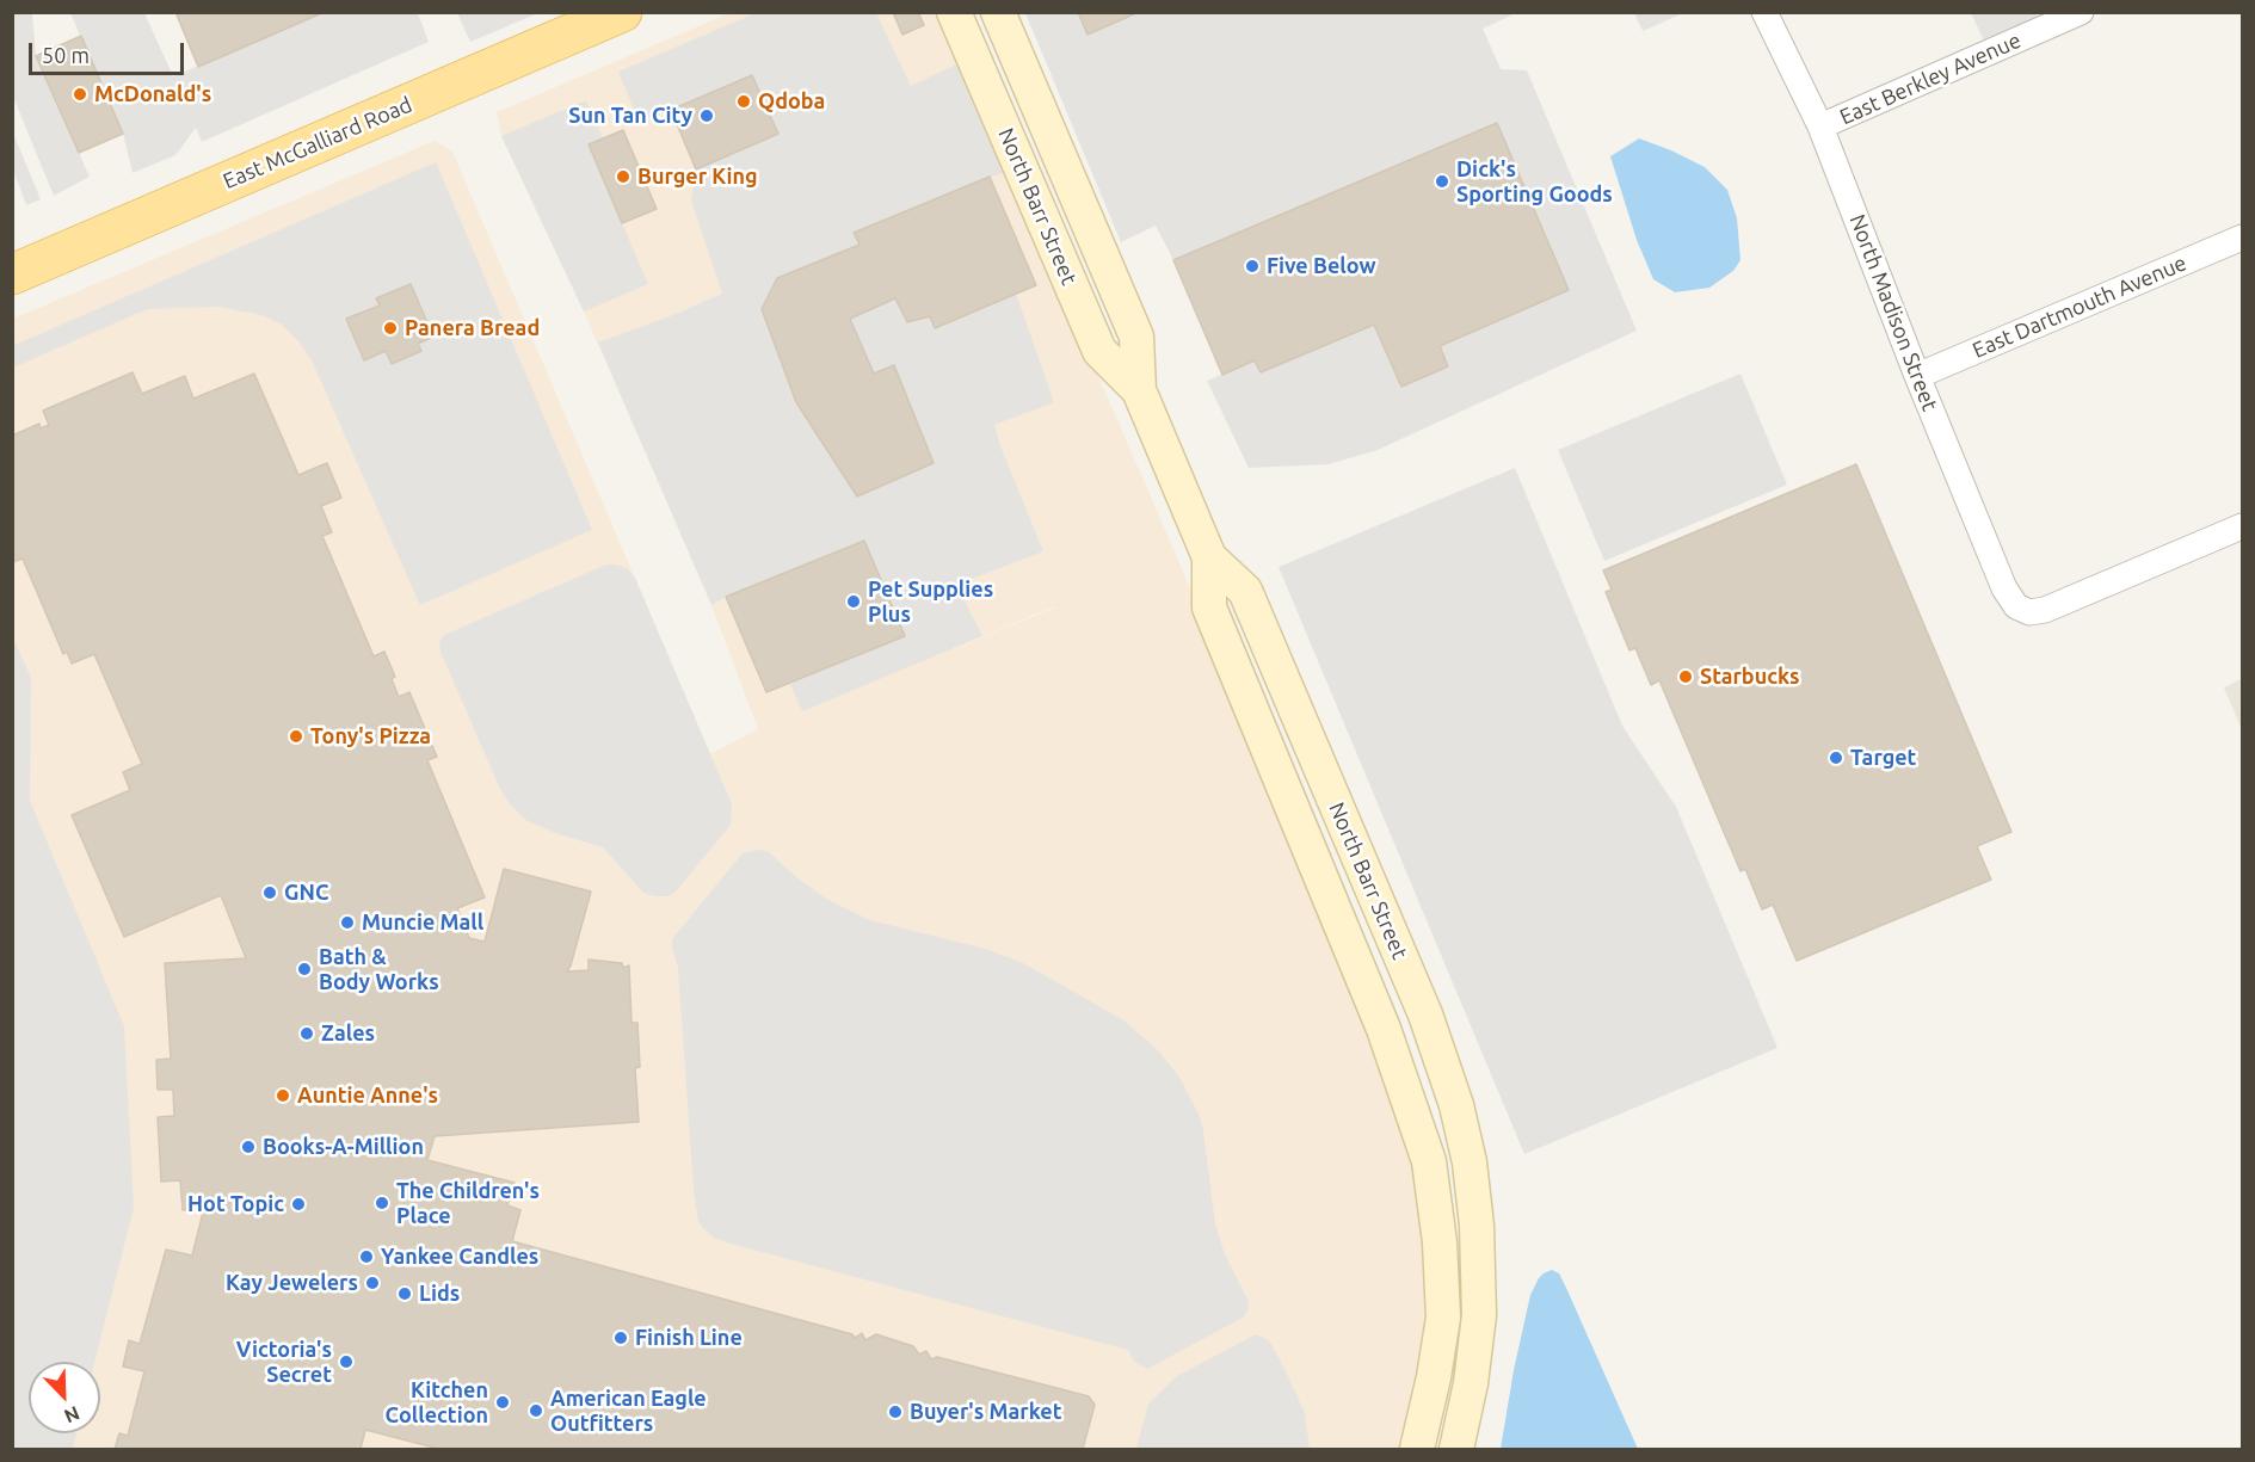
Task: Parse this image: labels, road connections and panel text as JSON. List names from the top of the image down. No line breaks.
{"streets":{"main road":["East McGalliard Road"],"street":["East Berkley Avenue","North Barr Street","East Dartmouth Avenue","North Madison Street"]},"crossings":[["East Berkley Avenue","North Madison Street"],["East Dartmouth Avenue","North Madison Street"]],"places":["McDonald's","Qdoba","Sun Tan City","Burger King","Dick's Sporting Goods","Five Below","Panera Bread","Pet Supplies Plus","Starbucks","Tony's Pizza","Target","GNC","Muncie Mall","Bath & Body Works","Zales","Auntie Anne's","Books-A-Million","The Children's Place","Hot Topic","Yankee Candles","Kay Jewelers","Lids","Finish Line","Victoria's Secret","Kitchen Collection","American Eagle Outfitters","Buyer's Market"],"scale_bar":"50 m","north":"bottom right"}
